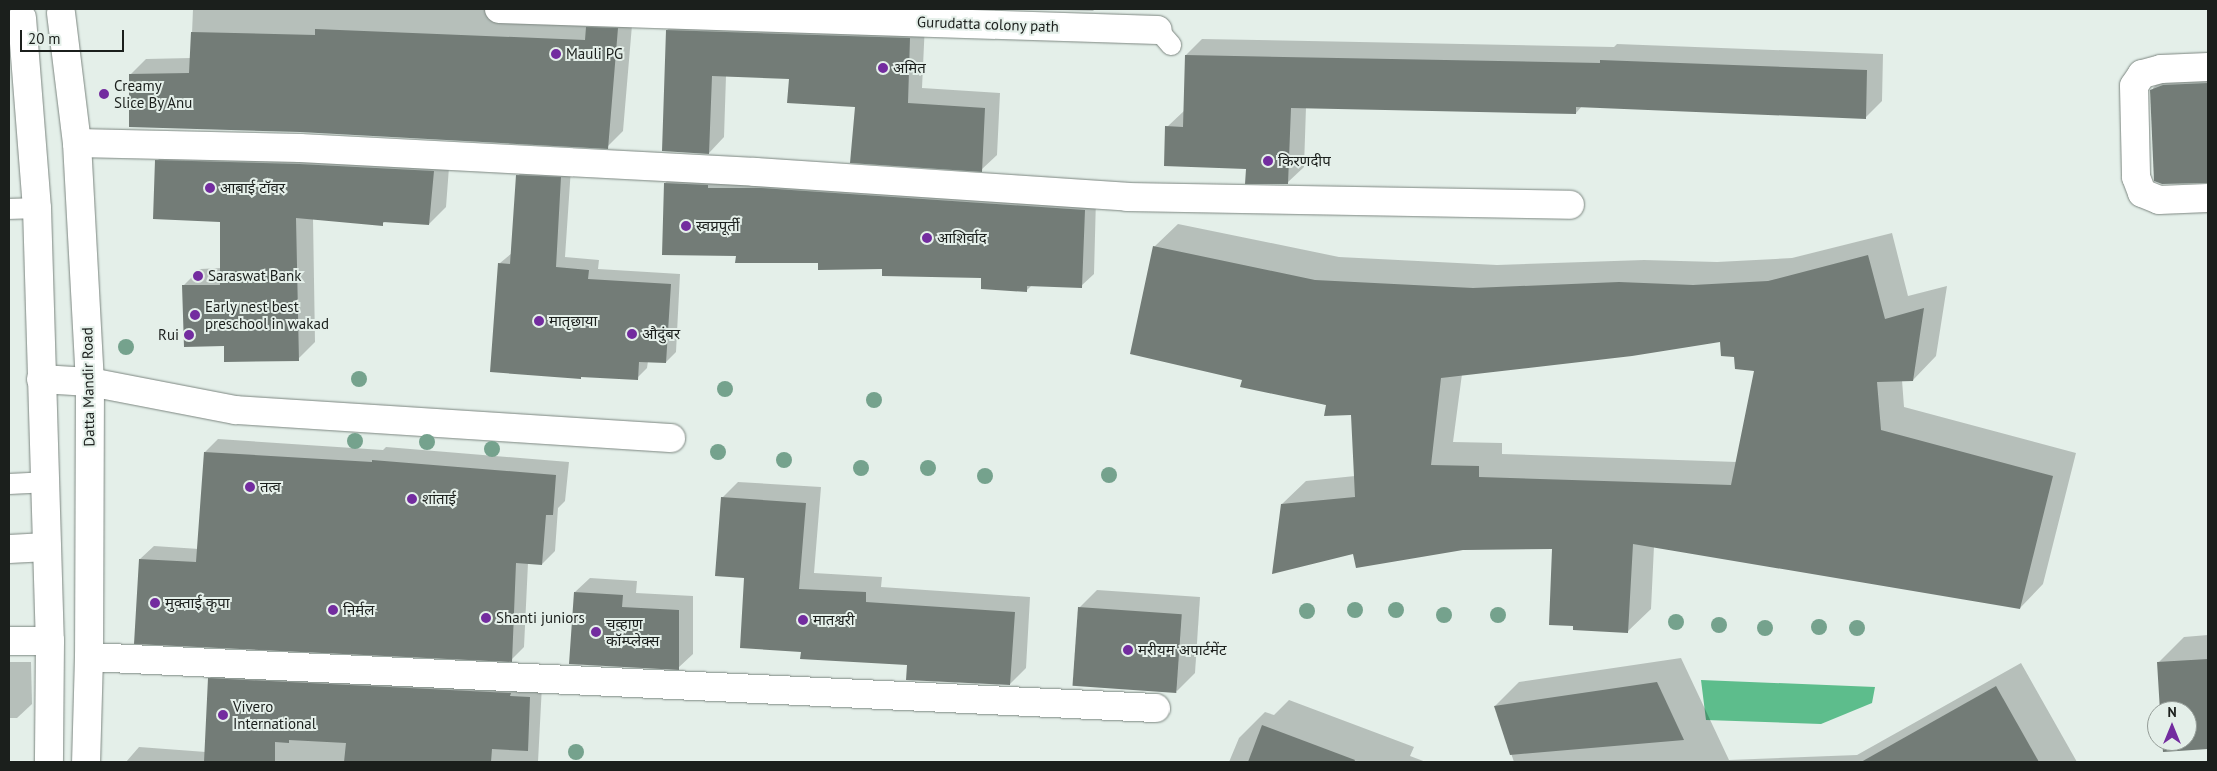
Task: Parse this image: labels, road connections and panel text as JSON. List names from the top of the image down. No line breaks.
{"streets":{"street":["Gurudatta colony path","Datta Mandir Road"]},"places":["Mauli PG","अमित","Creamy Slice By Anu","किरणदीप","आबाई टॉवर","स्वप्नपूर्ती","आशिर्वाद","Saraswat Bank","Early nest best preschool in wakad","मातृछाया","औदुंबर","Rui","तत्व","शांताई","मुक्ताई कृपा","निर्मल","Shanti juniors","मातश्वरी","चव्हाण कॉम्प्लेक्स","मरीयम अपार्टमेंट","Vivero International"],"scale_bar":"20 m","north":"top"}
